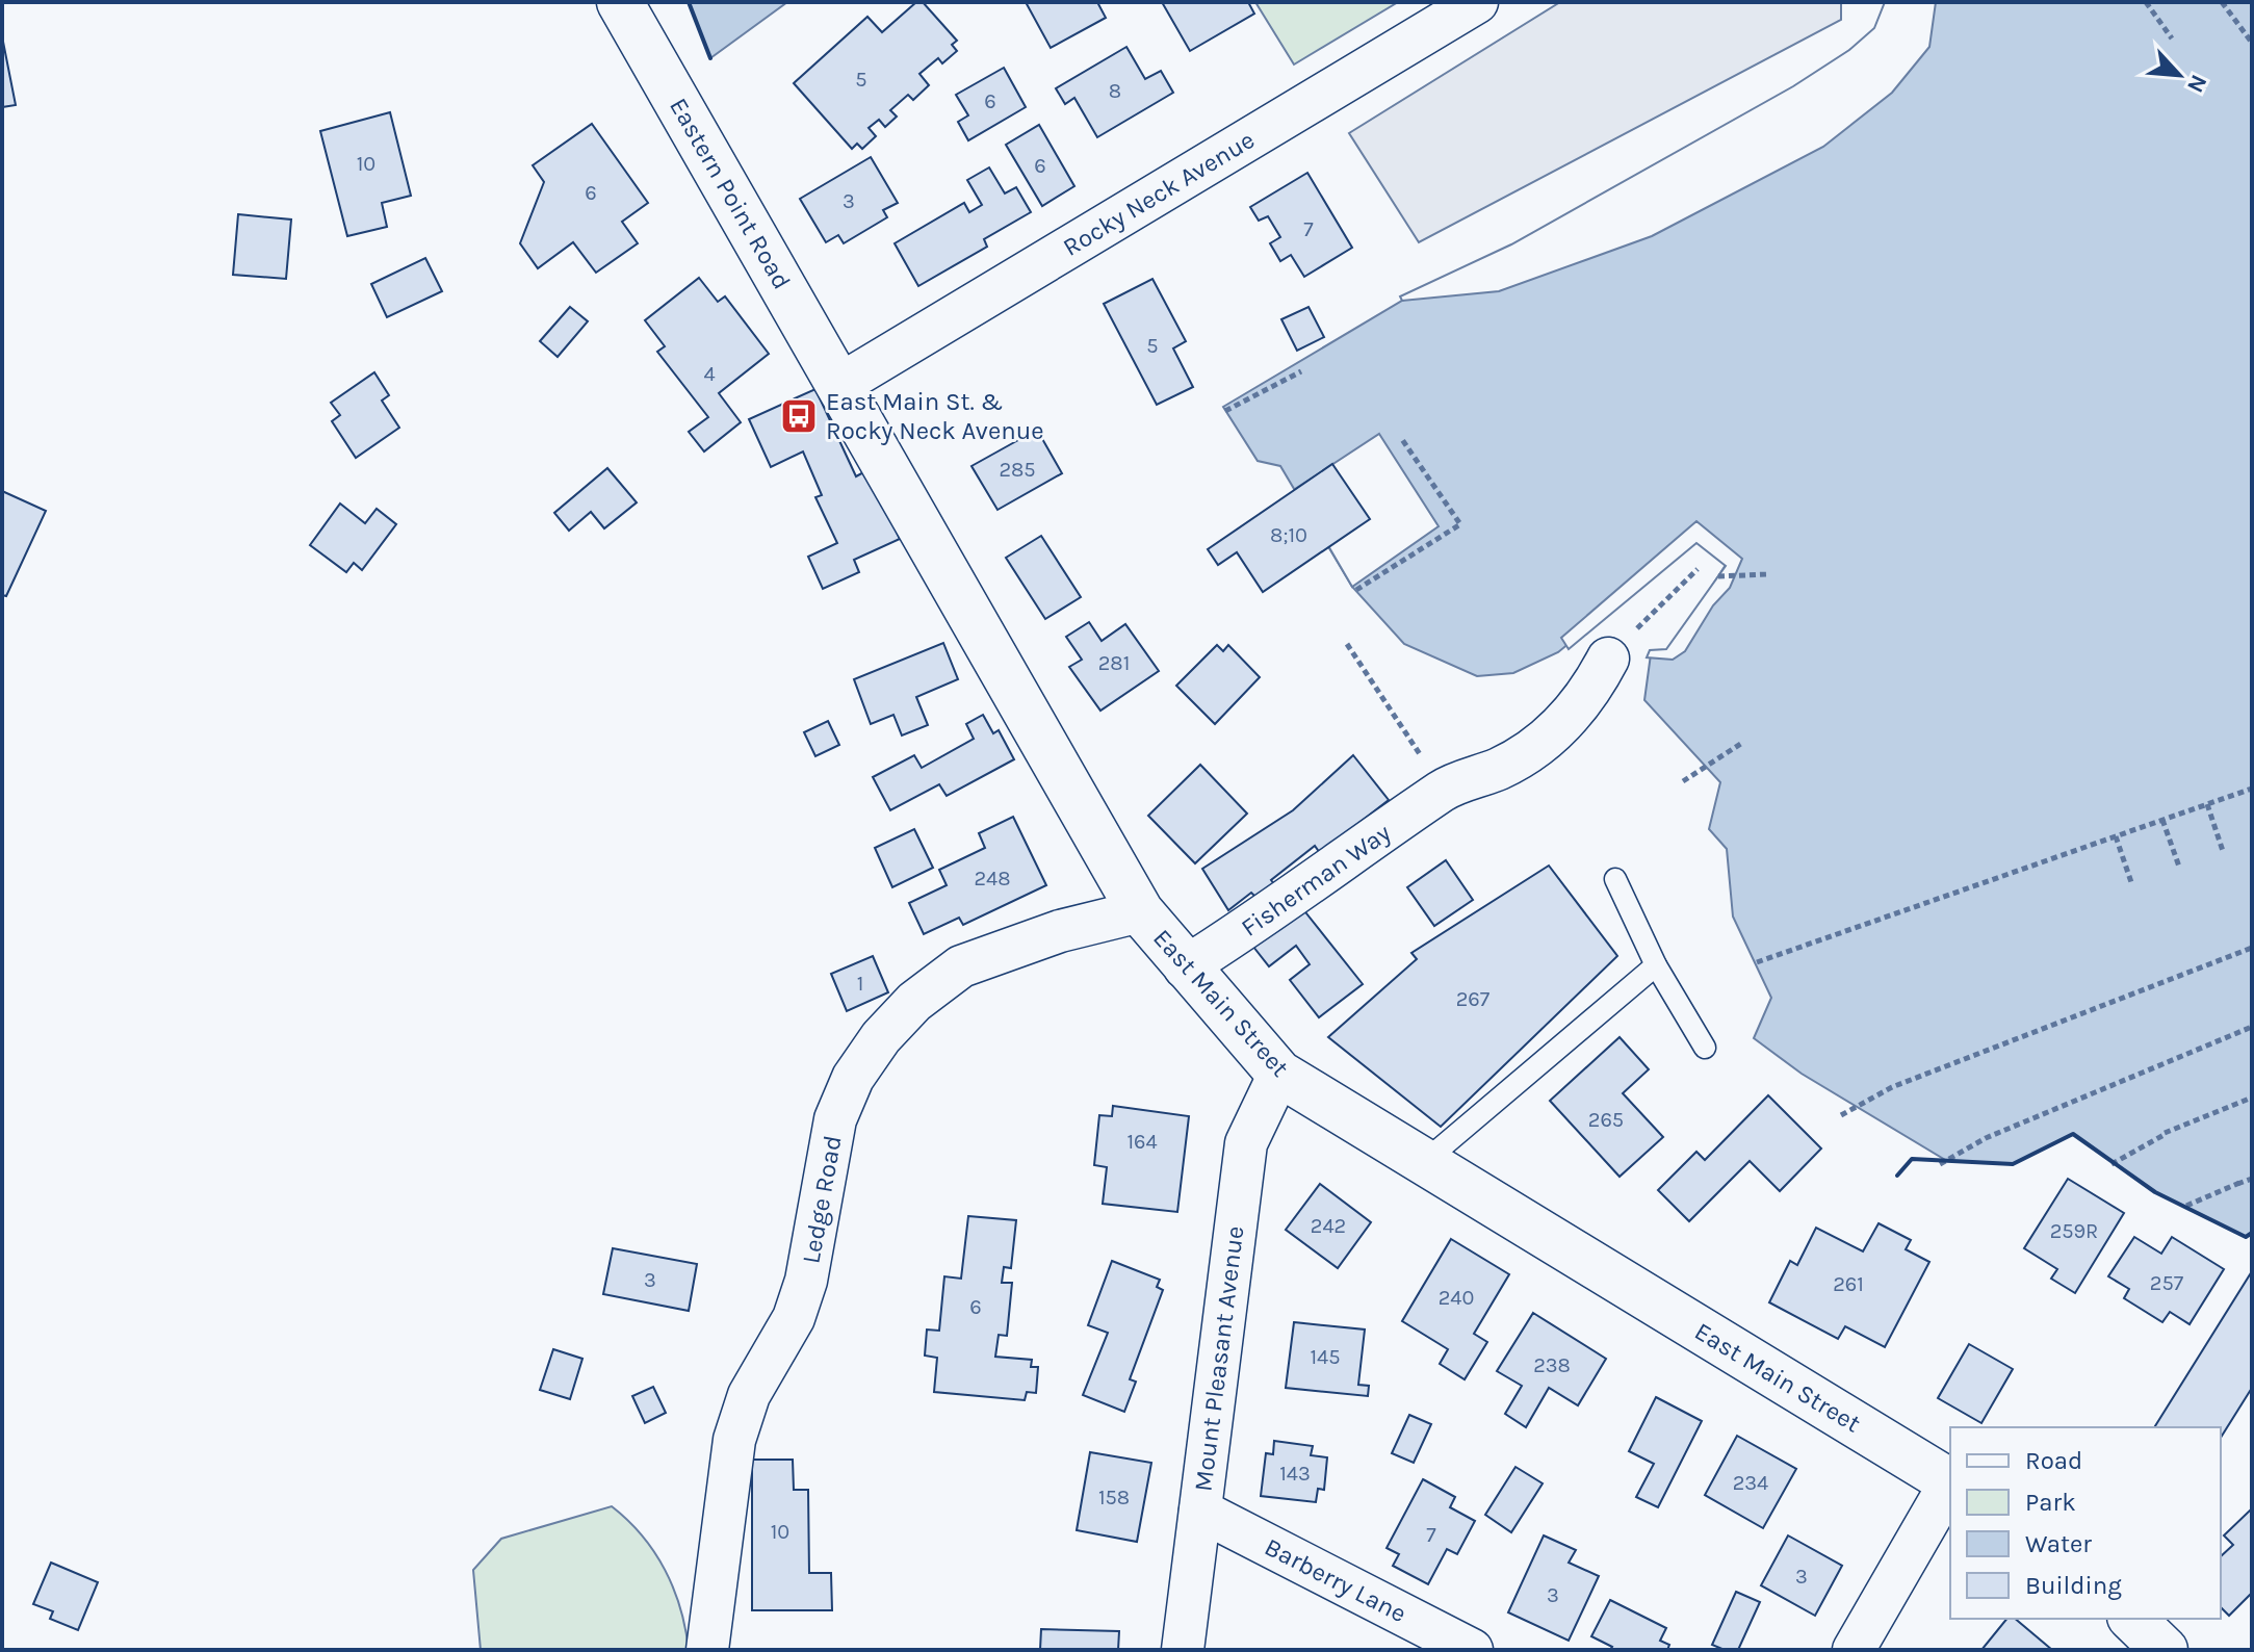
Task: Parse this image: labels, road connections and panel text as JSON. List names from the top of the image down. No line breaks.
{"streets":{"main road":["Eastern Point Road","East Main Street"],"street":["Rocky Neck Avenue","Fisherman Way","Ledge Road","Mount Pleasant Avenue","Barberry Lane"]},"crossings":[["Eastern Point Road","Rocky Neck Avenue"],["Eastern Point Road","East Main Street"],["Rocky Neck Avenue","East Main Street"],["Fisherman Way","East Main Street"],["East Main Street","Ledge Road"],["East Main Street","Mount Pleasant Avenue"],["Mount Pleasant Avenue","Barberry Lane"]],"places":{"bus stop":["East Main St. & Rocky Neck Avenue"]},"house_numbers":["5","8","6","10","6","6","3","7","5","4","285","8;10","281","248","1","267","265","164","242","259R","3","257","261","240","6","145","238","143","234","158","10","7","3","3"],"legend":["Road","Park","Water","Building"],"north":"bottom right"}
